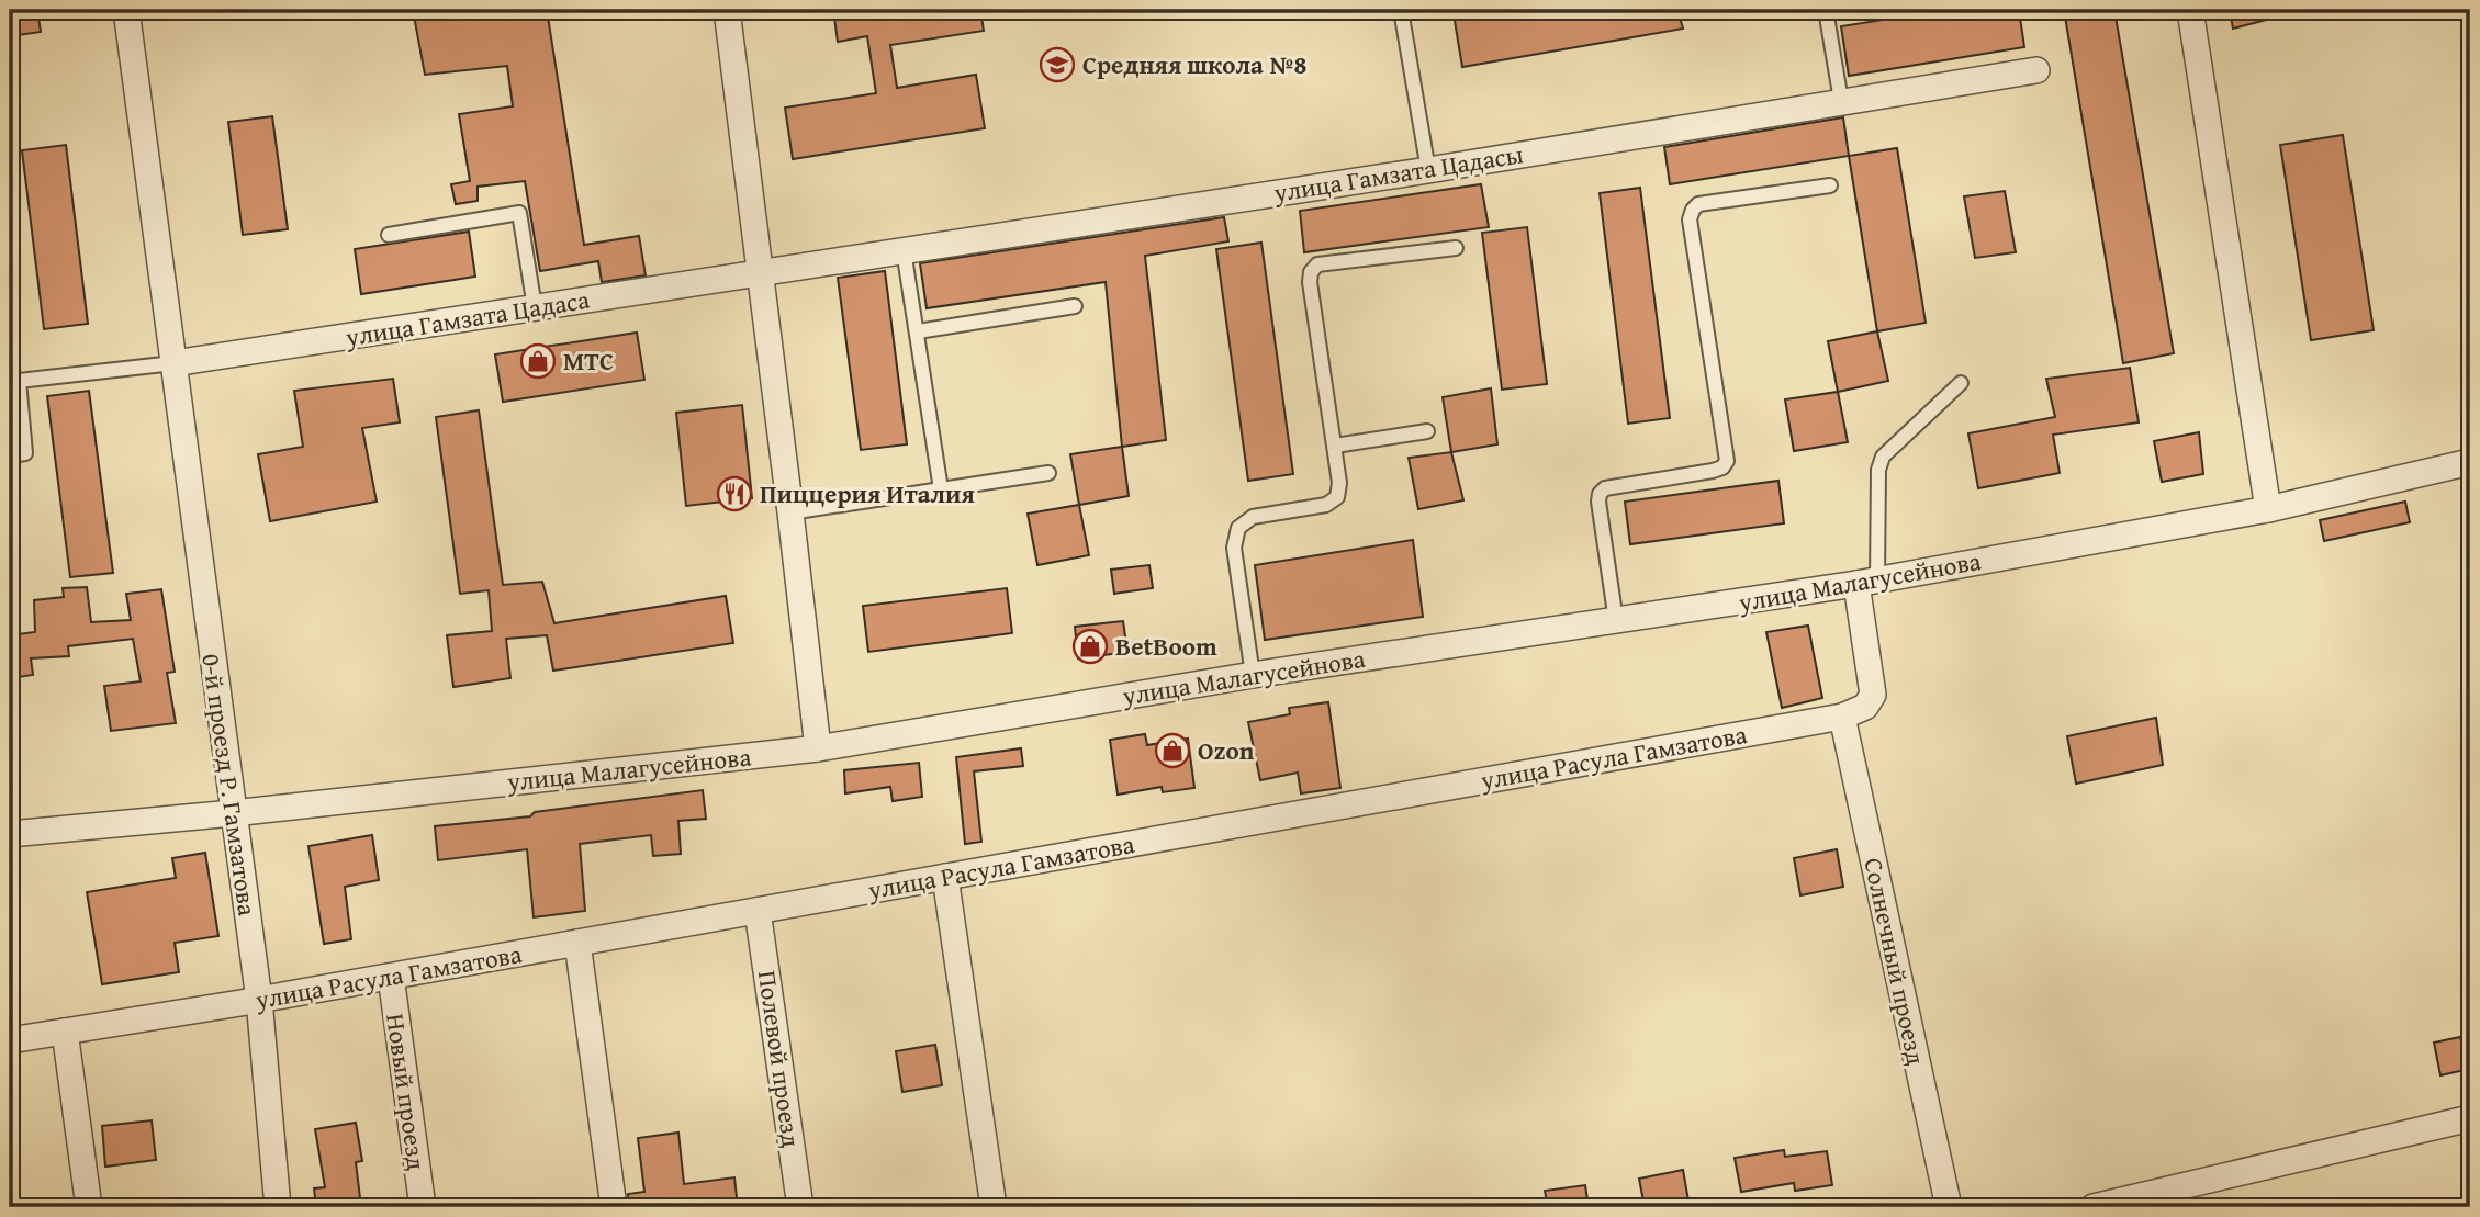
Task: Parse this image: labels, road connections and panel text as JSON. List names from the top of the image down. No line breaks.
{"streets":{"street":["улица Гамзата Цадасы","улица Гамзата Цадаса","улица Малагусейнова","улица Расула Гамзатова","0-й проезд Р. Гамзатова","Солнечный проезд","Полевой проезд","Новый проезд"]},"crossings":[["улица Гамзата Цадасы","улица Гамзата Цадаса"],["улица Гамзата Цадаса","0-й проезд Р. Гамзатова"],["улица Малагусейнова","улица Расула Гамзатова"],["улица Малагусейнова","0-й проезд Р. Гамзатова"],["улица Расула Гамзатова","0-й проезд Р. Гамзатова"],["улица Расула Гамзатова","Солнечный проезд"],["улица Расула Гамзатова","Полевой проезд"],["улица Расула Гамзатова","Новый проезд"]],"places":{"school or university":["Средняя школа №8"],"shop":["МТС","BetBoom","Ozon"],"restaurant":["Пиццерия Италия"]}}
